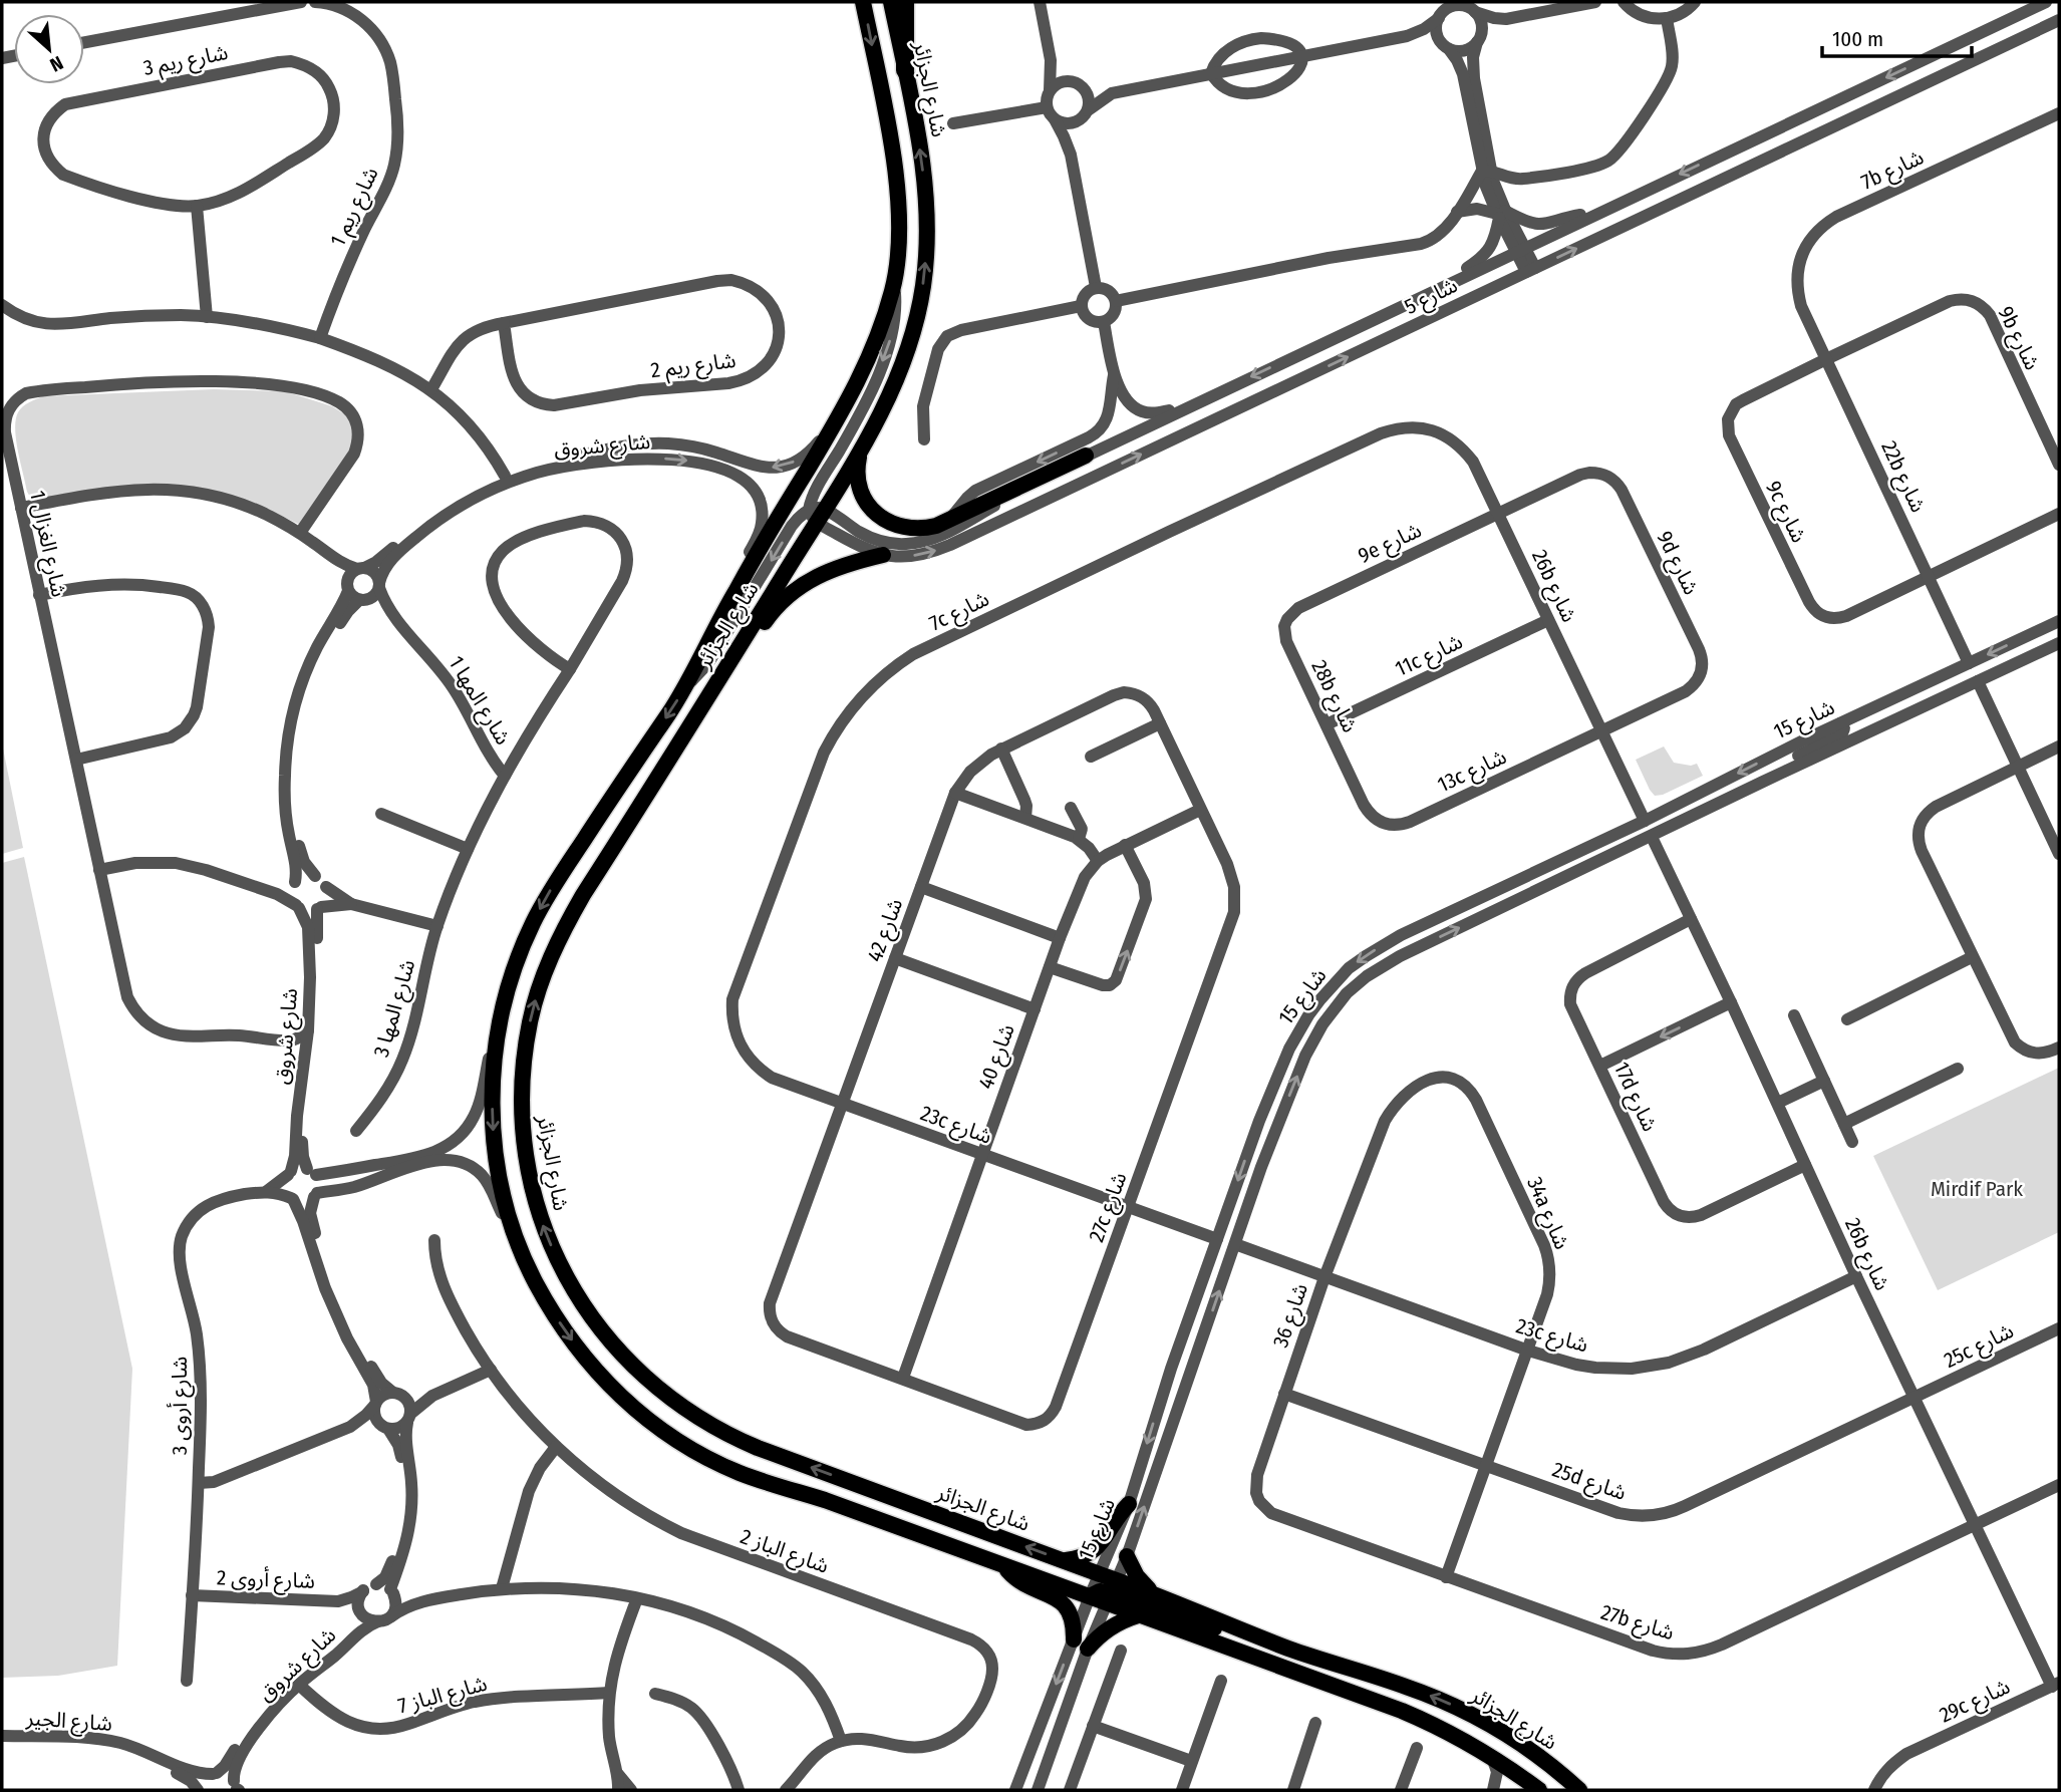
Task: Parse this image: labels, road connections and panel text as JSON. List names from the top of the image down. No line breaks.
{"streets":{"main road":["شارع الجزائر"],"street":["شارع ريم 3","7b شارع","شارع ريم 1","شارع 5","9b شارع","شارع ريم 2","شارع شروق","22b شارع","9c شارع","9e شارع","شارع الغزال 1","9d شارع","26b شارع","7c شارع","11c شارع","28b شارع","شارع المها 1","شارع 15","13c شارع","شارع 42","شارع المها 3","شارع 40","17d شارع","23c شارع","27c شارع","34a شارع","شارع 36","25c شارع","شارع أروى 3","25d شارع","شارع الباز 2","شارع أروى 2","27b شارع","شارع الباز 7","29c شارع","شارع الجير"]},"crossings":[["شارع الجزائر","شارع 5"],["شارع الجزائر","شارع شروق"],["شارع الجزائر","شارع 15"],["7b شارع","22b شارع"],["9b شارع","22b شارع"],["9b شارع","9c شارع"],["شارع شروق","شارع المها 1"],["شارع شروق","شارع أروى 3"],["شارع شروق","شارع أروى 2"],["شارع شروق","شارع الباز 7"],["شارع شروق","شارع الجير"],["22b شارع","9c شارع"],["22b شارع","شارع 15"],["9e شارع","9d شارع"],["9e شارع","26b شارع"],["9e شارع","28b شارع"],["9d شارع","26b شارع"],["9d شارع","13c شارع"],["26b شارع","7c شارع"],["26b شارع","11c شارع"],["26b شارع","شارع 15"],["26b شارع","13c شارع"],["26b شارع","17d شارع"],["26b شارع","23c شارع"],["26b شارع","25c شارع"],["26b شارع","25d شارع"],["26b شارع","27b شارع"],["26b شارع","29c شارع"],["7c شارع","23c شارع"],["11c شارع","28b شارع"],["28b شارع","13c شارع"],["شارع المها 1","شارع المها 3"],["شارع 15","23c شارع"],["شارع 42","23c شارع"],["شارع 42","27c شارع"],["شارع 40","23c شارع"],["شارع 40","27c شارع"],["23c شارع","27c شارع"],["23c شارع","34a شارع"],["23c شارع","شارع 36"],["34a شارع","شارع 36"],["34a شارع","25d شارع"],["34a شارع","27b شارع"],["شارع 36","25d شارع"],["شارع 36","27b شارع"],["25c شارع","25d شارع"],["شارع أروى 3","شارع أروى 2"]],"parks":["Mirdif Park"],"scale_bar":"100 m","north":"bottom right"}
